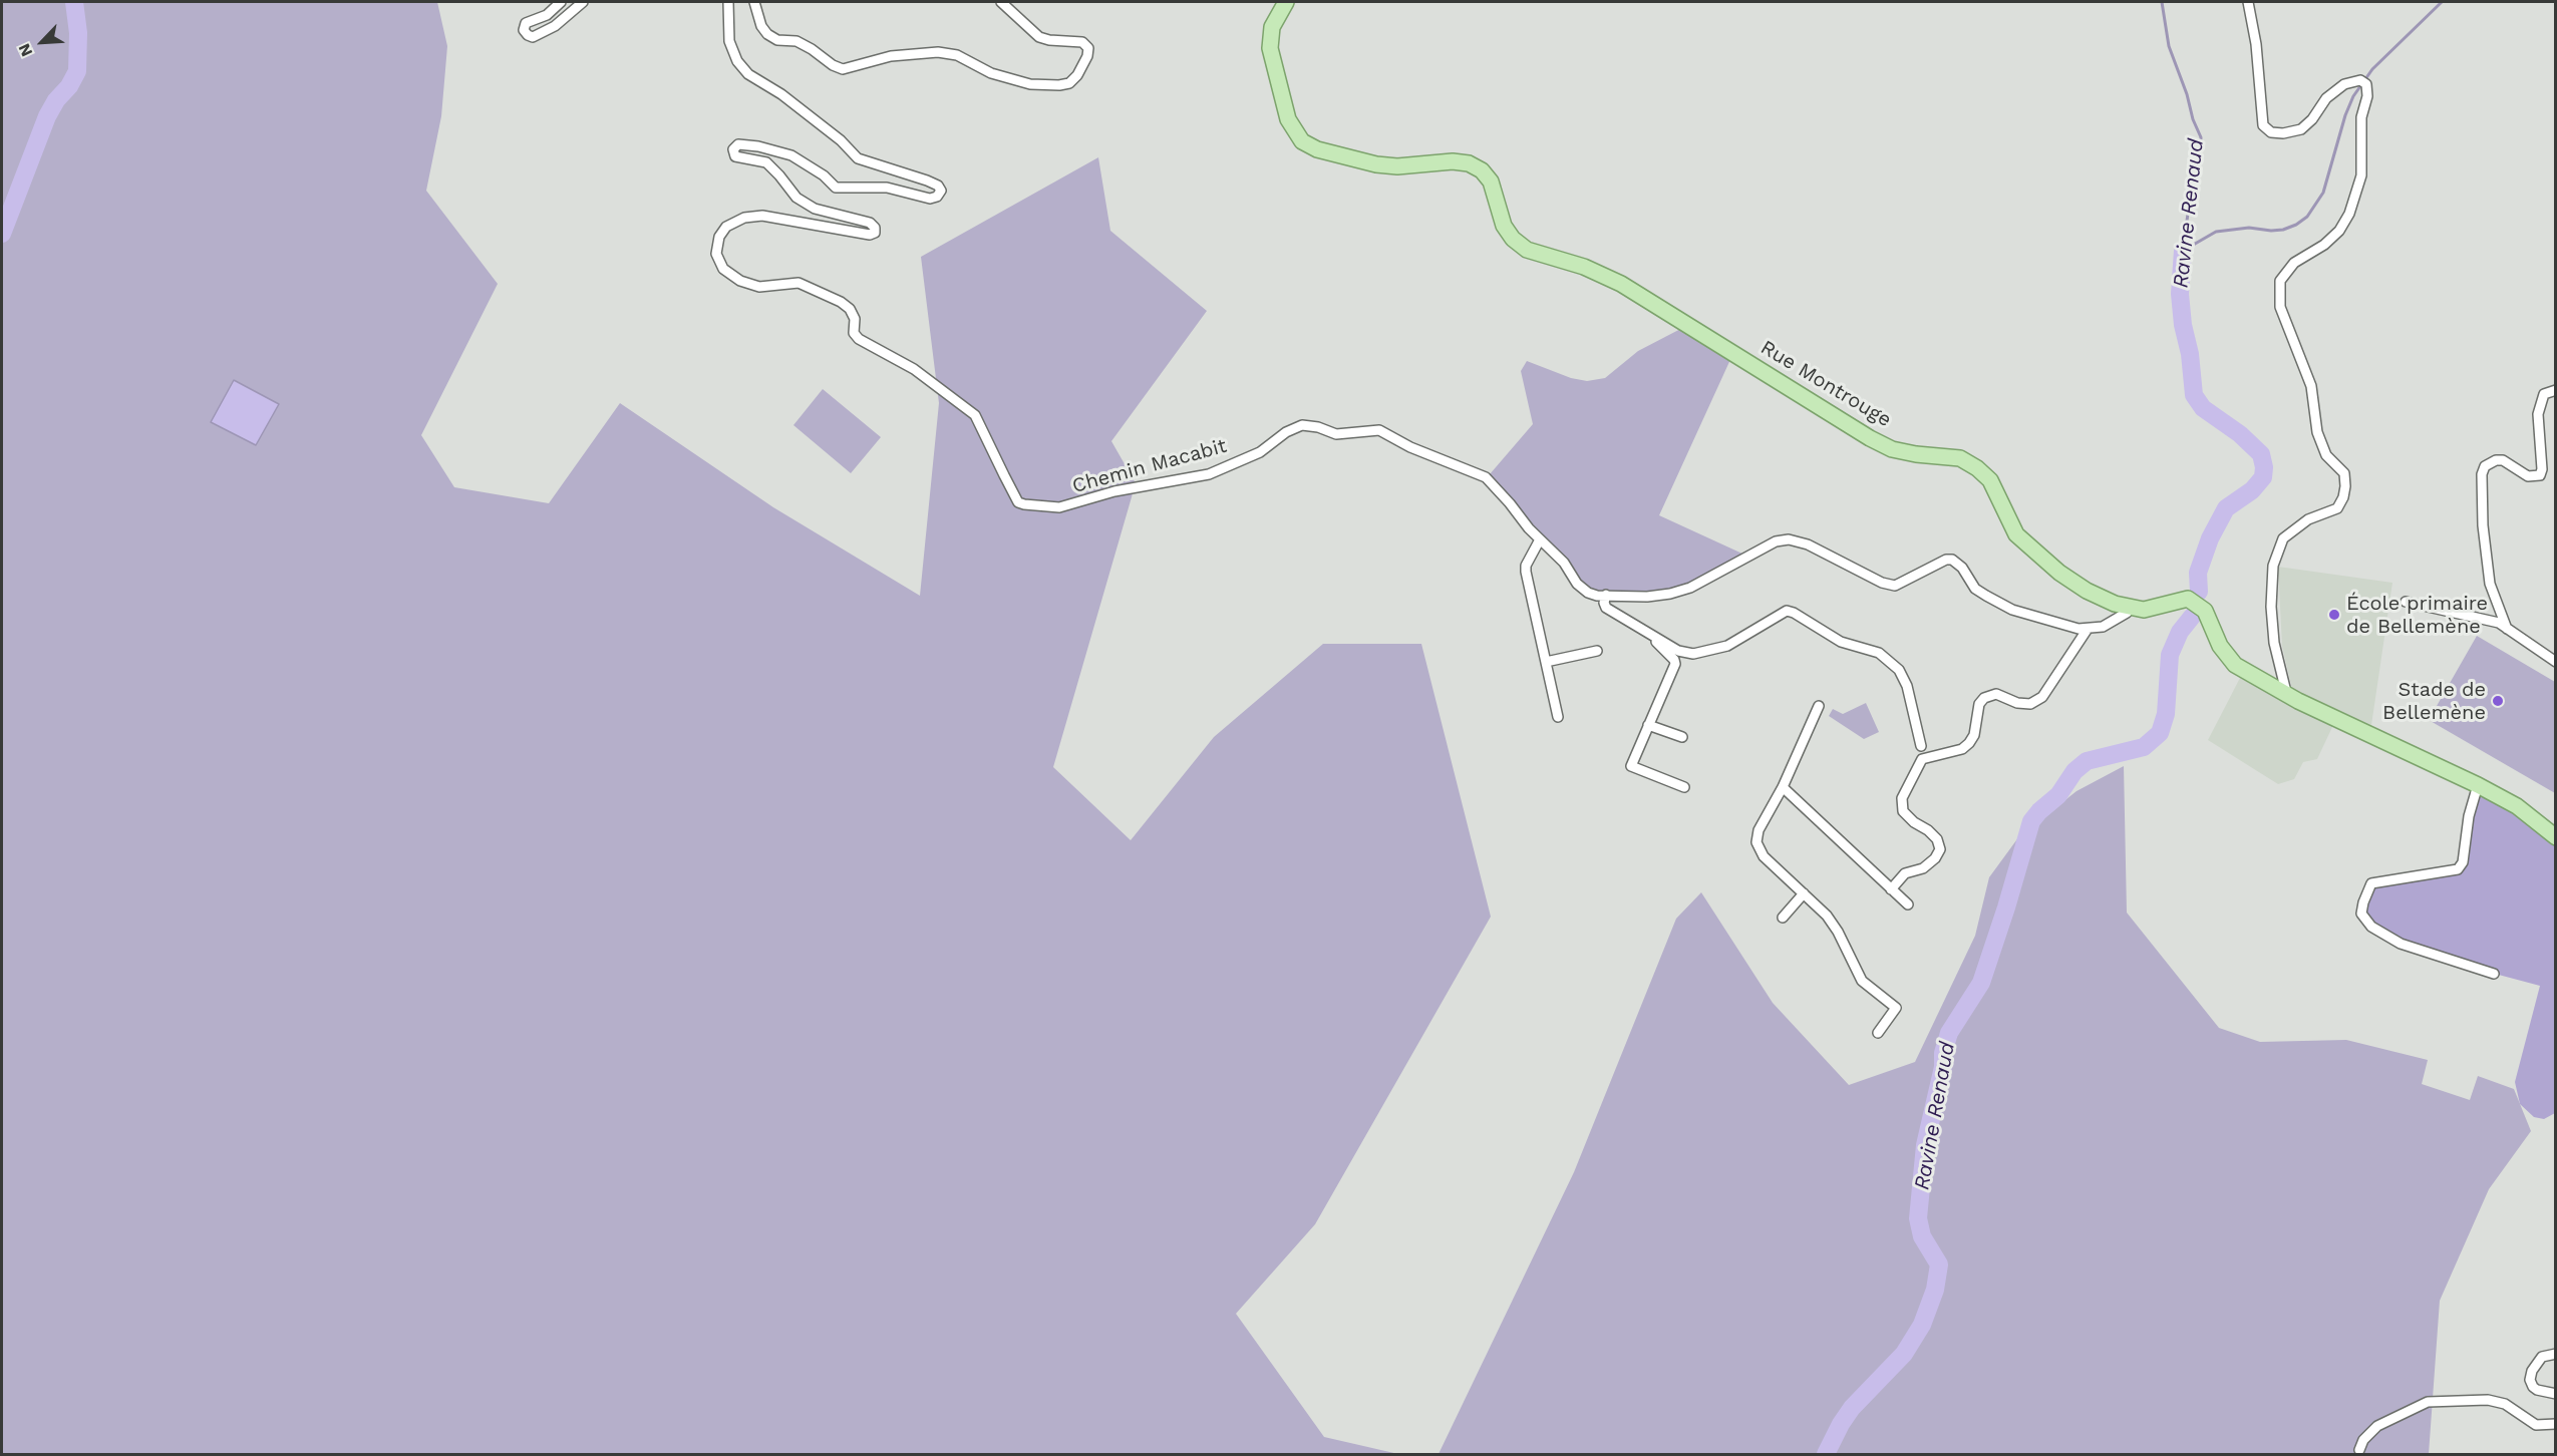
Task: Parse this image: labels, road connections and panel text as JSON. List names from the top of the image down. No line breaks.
{"streets":{"main road":["Rue Montrouge"],"street":["Chemin Macabit"]},"water":["Ravine Renaud"],"places":["École primaire de Bellemène","Stade de Bellemène"],"north":"bottom left"}
